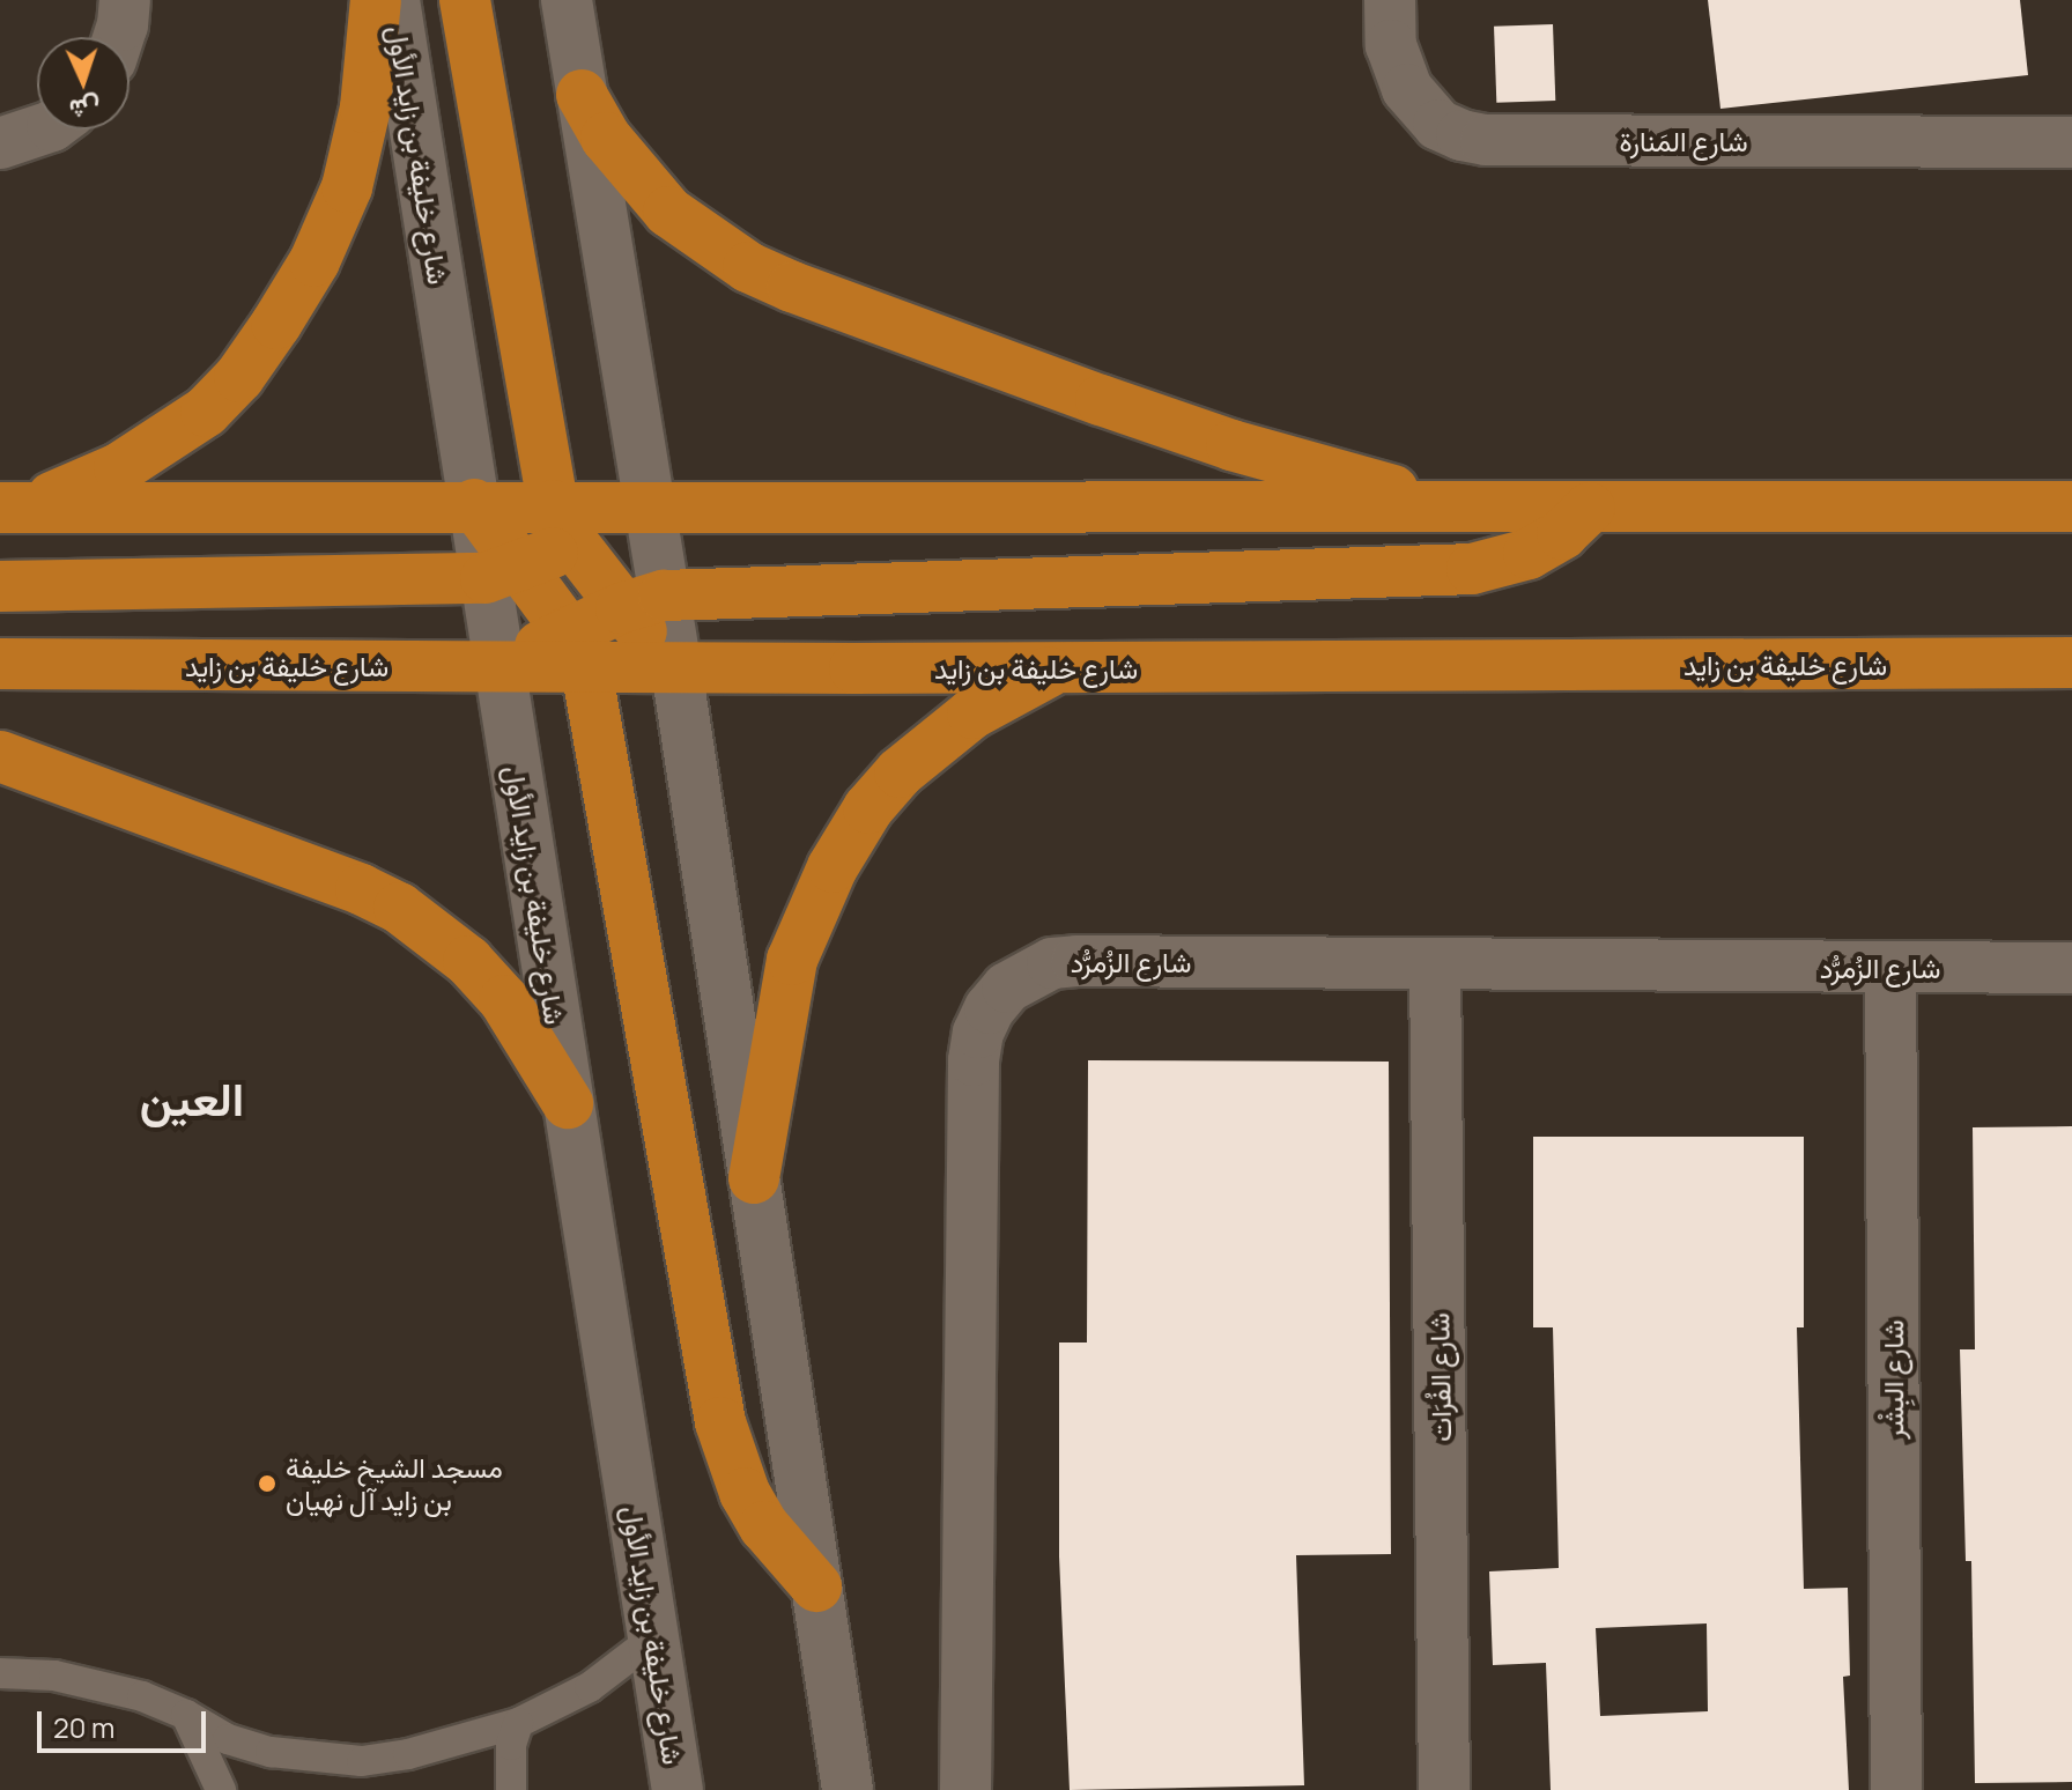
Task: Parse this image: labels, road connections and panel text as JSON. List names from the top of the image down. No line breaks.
{"streets":{"highway":["شارع خليفة بن زايد"],"street":["شارع المَنارة","شارع خليفة بن زايد الأول","شارع الزُمرُّد","شارع الفُرَات","شارع البِشْر"]},"crossings":[["شارع خليفة بن زايد الأول","شارع خليفة بن زايد"],["شارع الزُمرُّد","شارع الفُرَات"],["شارع الزُمرُّد","شارع البِشْر"]],"districts":["العين"],"places":["مسجد الشيخ خليفة بن زايد آل نهيان"],"scale_bar":"20 m","north":"bottom"}
